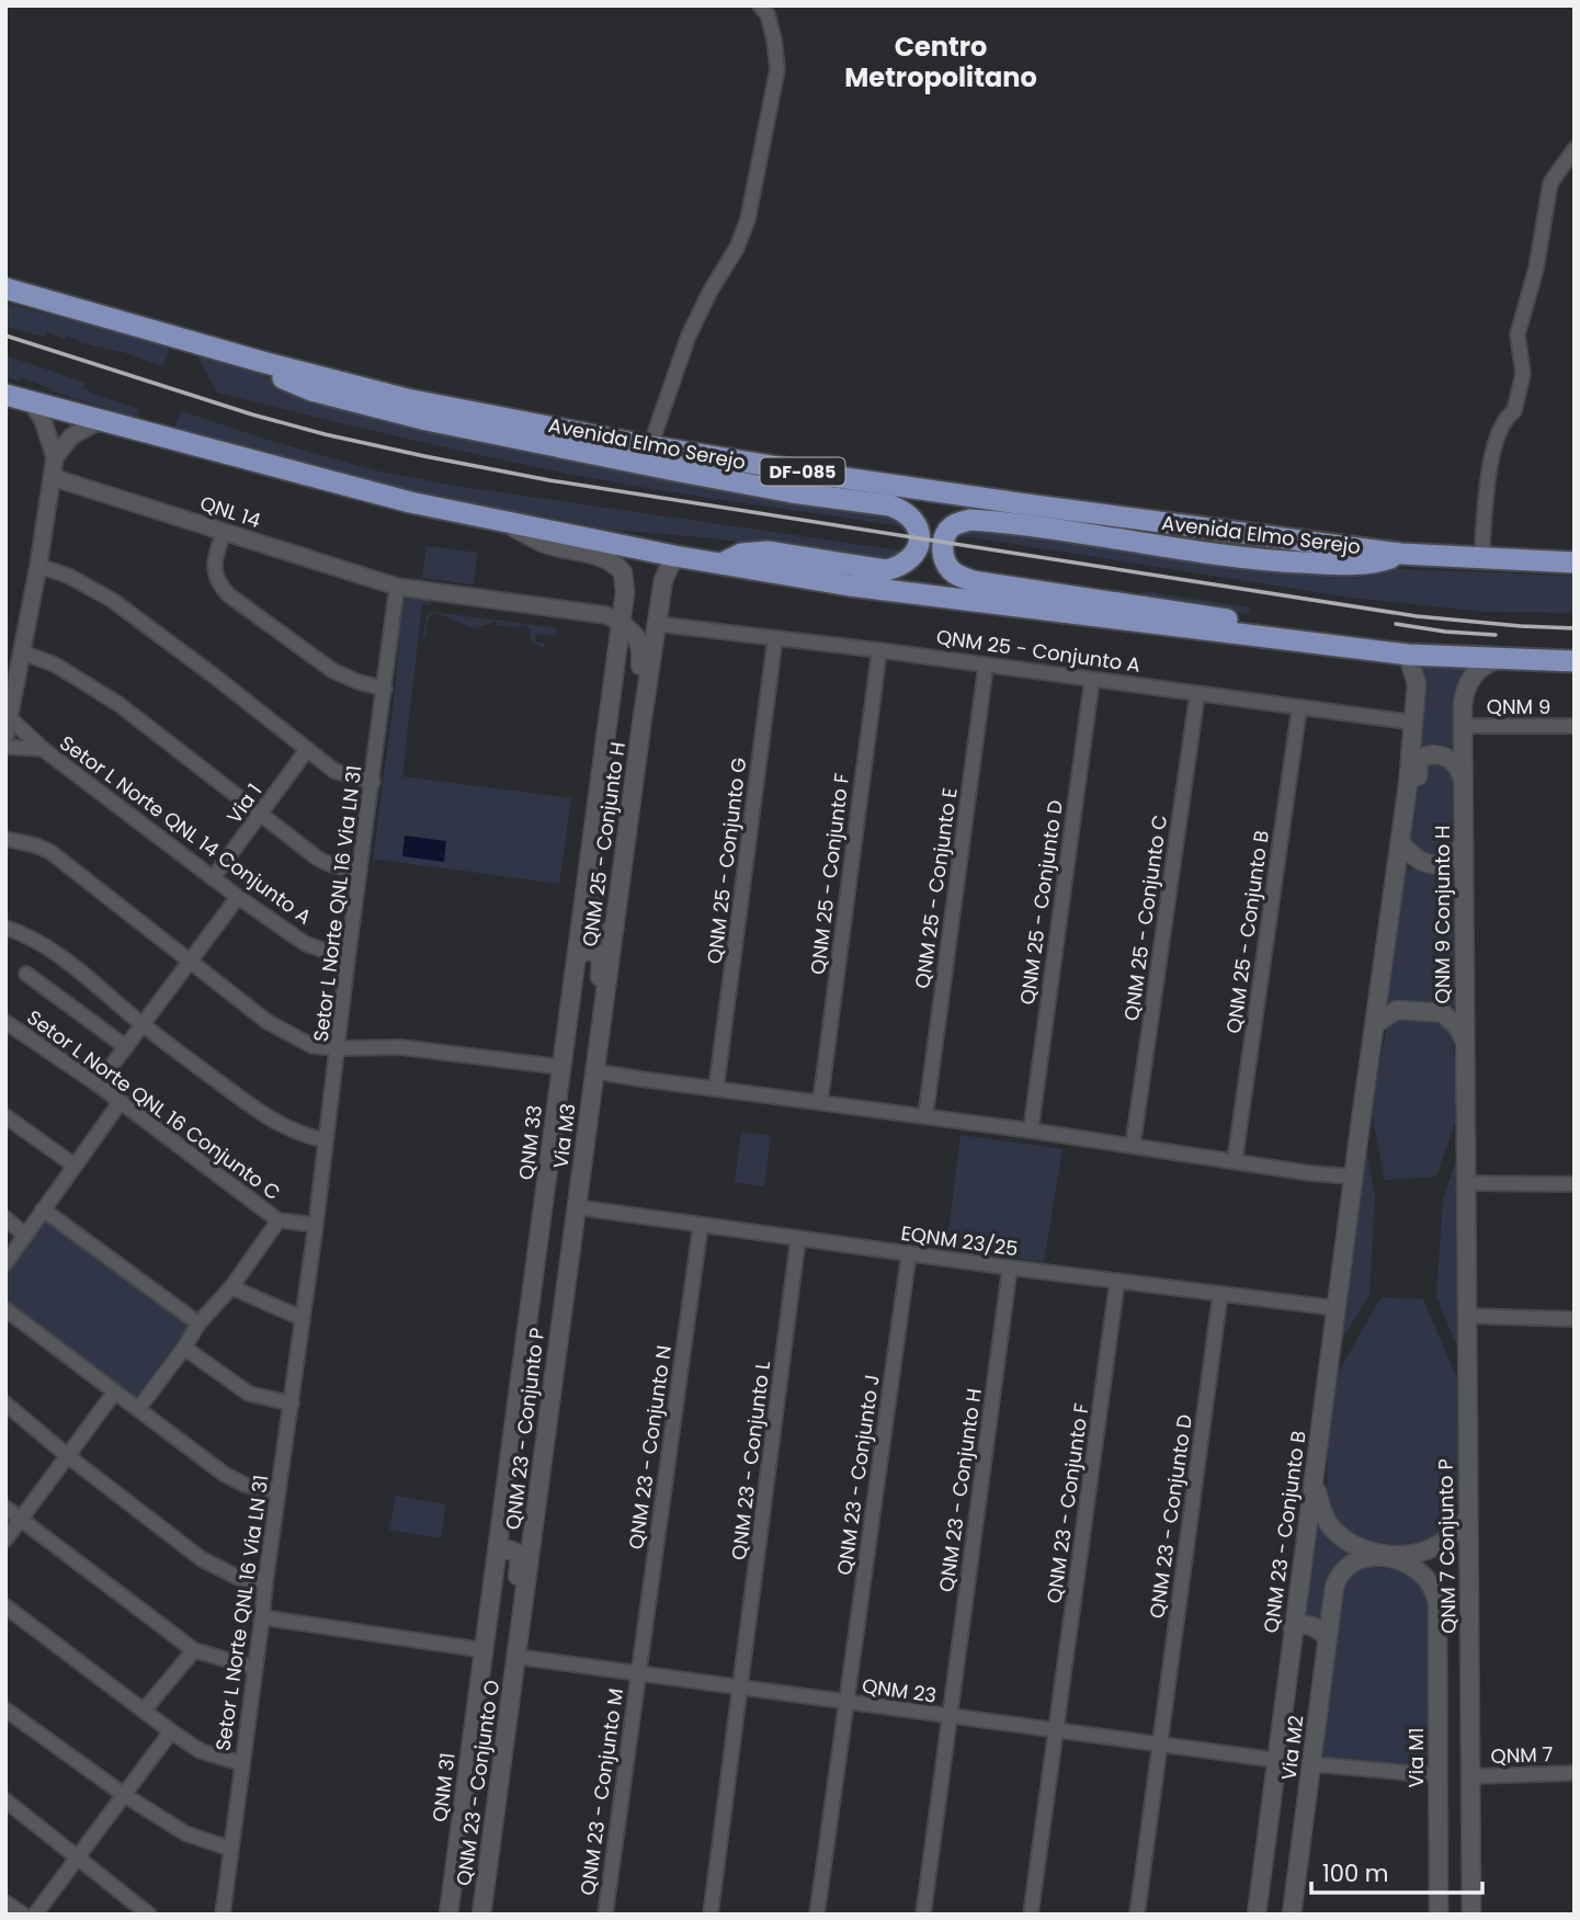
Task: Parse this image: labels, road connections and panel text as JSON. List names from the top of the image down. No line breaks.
{"streets":{"main road":["Avenida Elmo Serejo","DF-085","QNM 25 - Conjunto H","QNM 9 Conjunto H","Via M3","QNM 33","QNM 23 - Conjunto P","QNM 23 - Conjunto B","QNM 7 Conjunto P","Via M2","Via M1","QNM 23 - Conjunto O","QNM 31"],"street":["QNL 14","QNM 25 - Conjunto A","QNM 9","Via 1","Setor L Norte QNL 14 Conjunto A","QNM 25 - Conjunto G","QNM 25 - Conjunto F","QNM 25 - Conjunto E","QNM 25 - Conjunto D","Setor L Norte QNL 16 Via LN 31","QNM 25 - Conjunto C","QNM 25 - Conjunto B","Setor L Norte QNL 16 Conjunto C","EQNM 23/25","QNM 23 - Conjunto N","QNM 23 - Conjunto L","QNM 23 - Conjunto J","QNM 23 - Conjunto H","QNM 23 - Conjunto F","QNM 23 - Conjunto D","QNM 23","QNM 7","QNM 23 - Conjunto M"]},"crossings":[["QNL 14","Setor L Norte QNL 16 Via LN 31"],["QNM 25 - Conjunto A","QNM 25 - Conjunto H"],["QNM 25 - Conjunto A","QNM 25 - Conjunto G"],["QNM 25 - Conjunto A","QNM 25 - Conjunto F"],["QNM 25 - Conjunto A","QNM 25 - Conjunto E"],["QNM 25 - Conjunto A","QNM 25 - Conjunto D"],["QNM 25 - Conjunto A","QNM 25 - Conjunto C"],["QNM 25 - Conjunto A","QNM 25 - Conjunto B"],["QNM 9","QNM 9 Conjunto H"],["Via 1","Setor L Norte QNL 14 Conjunto A"],["Setor L Norte QNL 14 Conjunto A","Setor L Norte QNL 16 Via LN 31"],["QNM 25 - Conjunto H","Via M3"],["Via M3","EQNM 23/25"],["Via M3","QNM 23 - Conjunto P"],["QNM 33","QNM 31"],["EQNM 23/25","QNM 23 - Conjunto P"],["EQNM 23/25","QNM 23 - Conjunto N"],["EQNM 23/25","QNM 23 - Conjunto L"],["EQNM 23/25","QNM 23 - Conjunto J"],["EQNM 23/25","QNM 23 - Conjunto H"],["EQNM 23/25","QNM 23 - Conjunto F"],["EQNM 23/25","QNM 23 - Conjunto D"],["EQNM 23/25","QNM 23 - Conjunto B"],["QNM 23 - Conjunto P","QNM 23"],["QNM 23 - Conjunto P","QNM 23 - Conjunto O"],["QNM 23 - Conjunto N","QNM 23"],["QNM 23 - Conjunto N","QNM 23 - Conjunto M"],["QNM 23 - Conjunto L","QNM 23"],["QNM 23 - Conjunto J","QNM 23"],["QNM 23 - Conjunto H","QNM 23"],["QNM 23 - Conjunto F","QNM 23"],["QNM 23 - Conjunto D","QNM 23"],["QNM 23 - Conjunto B","QNM 23"],["QNM 7 Conjunto P","QNM 7"],["QNM 23","QNM 23 - Conjunto O"],["QNM 23","QNM 23 - Conjunto M"],["Via M2","Via M1"]],"districts":["Centro Metropolitano"],"scale_bar":"100 m"}
